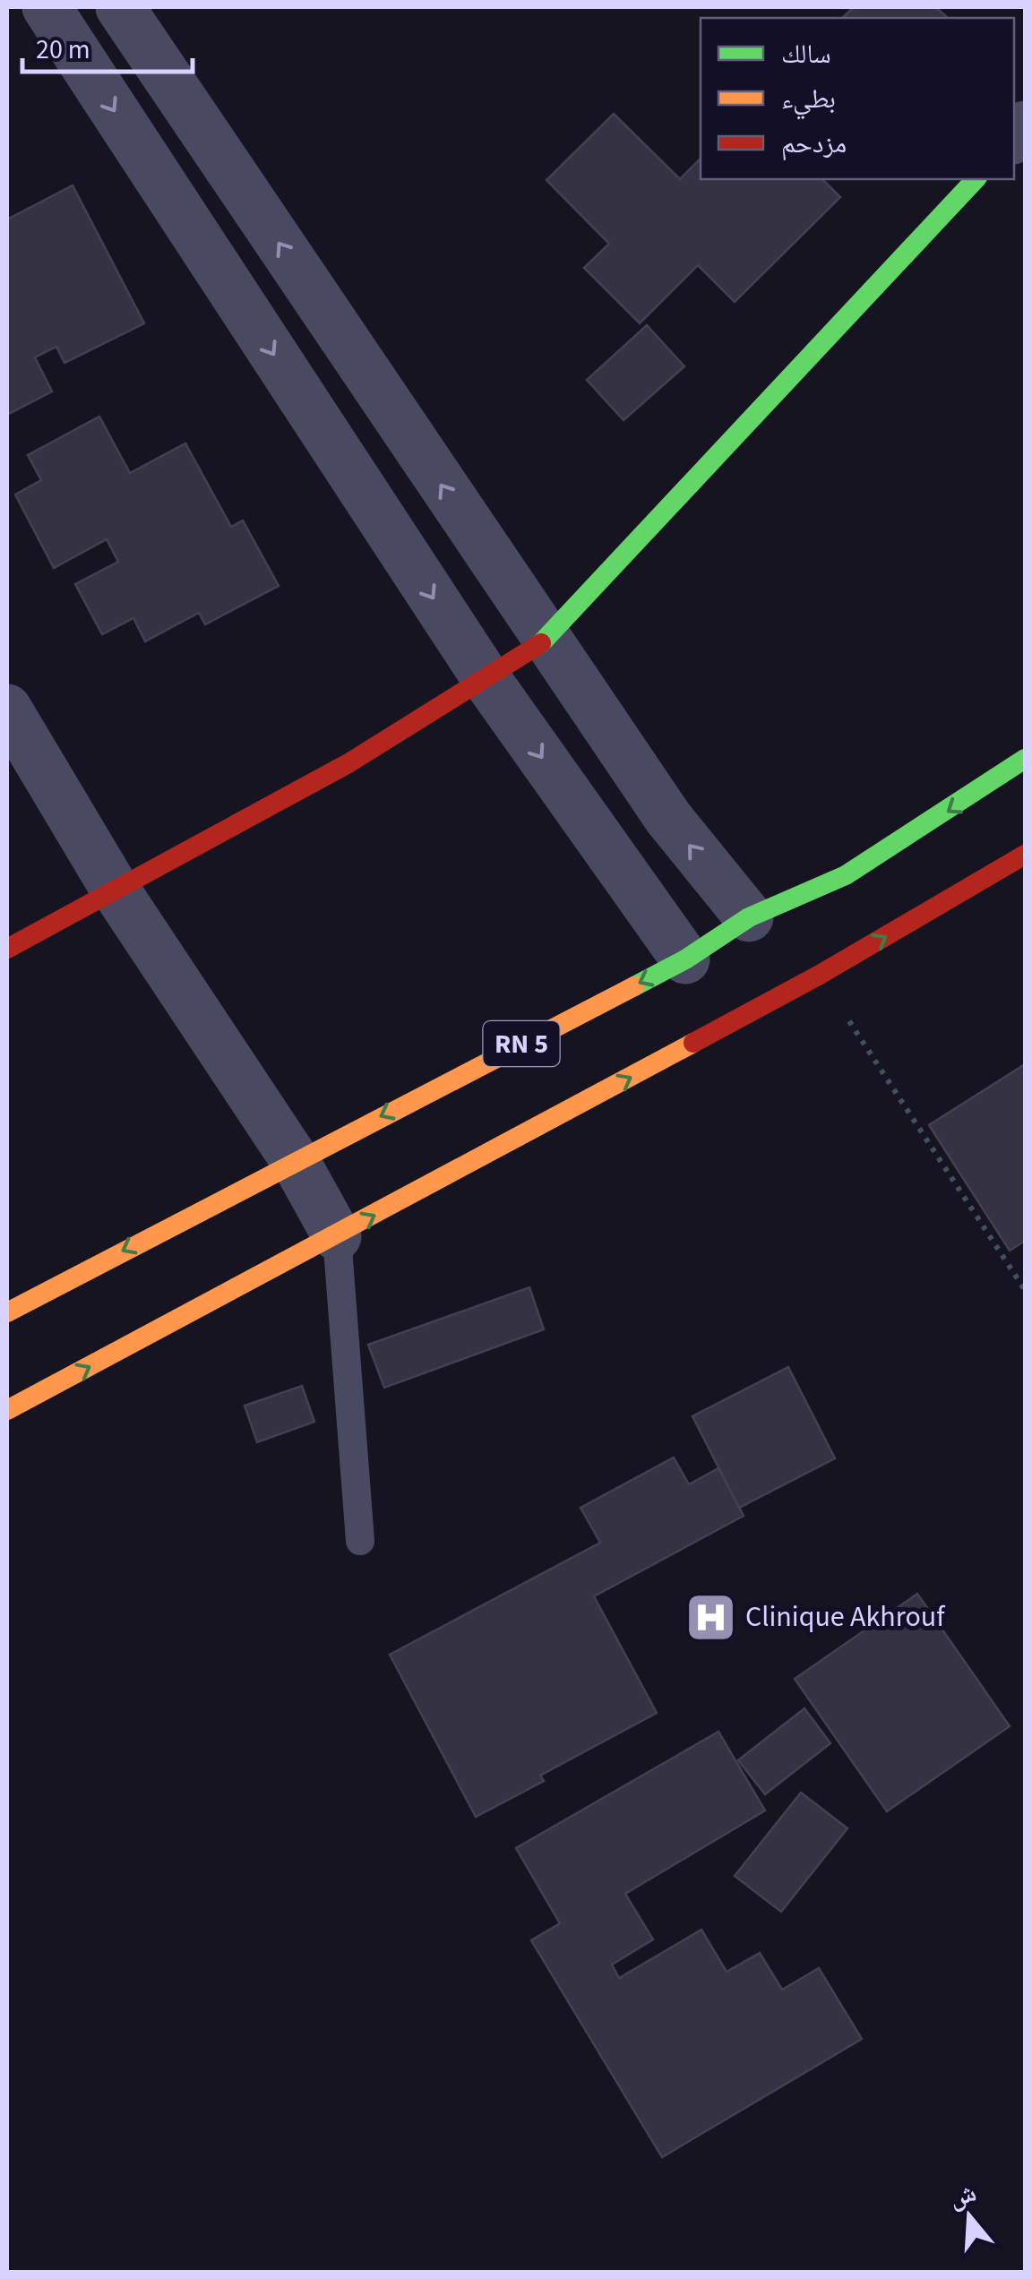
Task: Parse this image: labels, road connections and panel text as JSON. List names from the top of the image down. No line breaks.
{"streets":{"main road":["RN 5"]},"places":{"hospital":["Clinique Akhrouf"]},"legend":["سالك","بطيء","مزدحم"],"scale_bar":"20 m","north":"top"}
